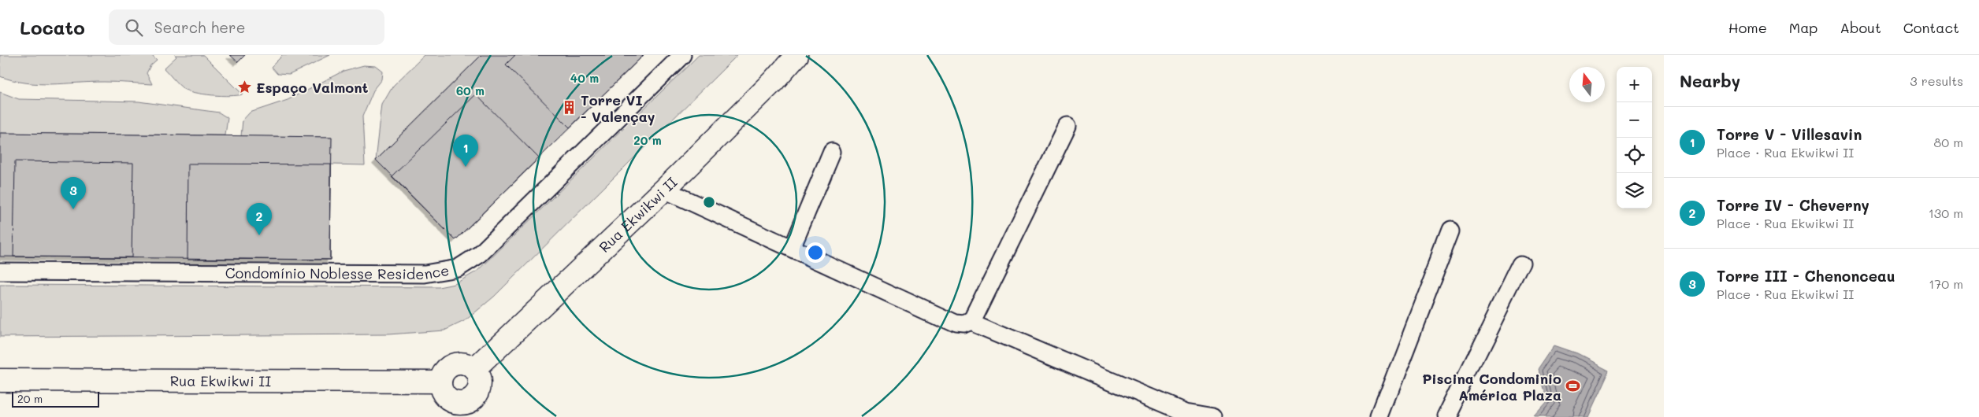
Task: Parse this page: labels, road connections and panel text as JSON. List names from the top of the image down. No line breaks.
{"streets":{"street":["Rua Ekwikwi II"],"lane":["Condomínio Noblesse Residence"]},"places":{"place":["Espaço Valmont"],"building":["Torre VI - Valençay"],"sports":["Piscina Condominio América Plaza"]},"scale_bar":"20 m","north":"top","page":{"header":"Locato","search":"Search here","nav":["Home","Map","About","Contact"],"heading":["Nearby","3 results"],"map_buttons":["+","−"],"list":[{"mark":"1","name":"Torre V - Villesavin","note":"Place · Rua Ekwikwi II","value":"80 m"},{"mark":"2","name":"Torre IV - Cheverny","note":"Place · Rua Ekwikwi II","value":"130 m"},{"mark":"3","name":"Torre III - Chenonceau","note":"Place · Rua Ekwikwi II","value":"170 m"}],"pins":["1","3","2"],"scale":"20 m"},"rings":["40 m","60 m","20 m"]}
